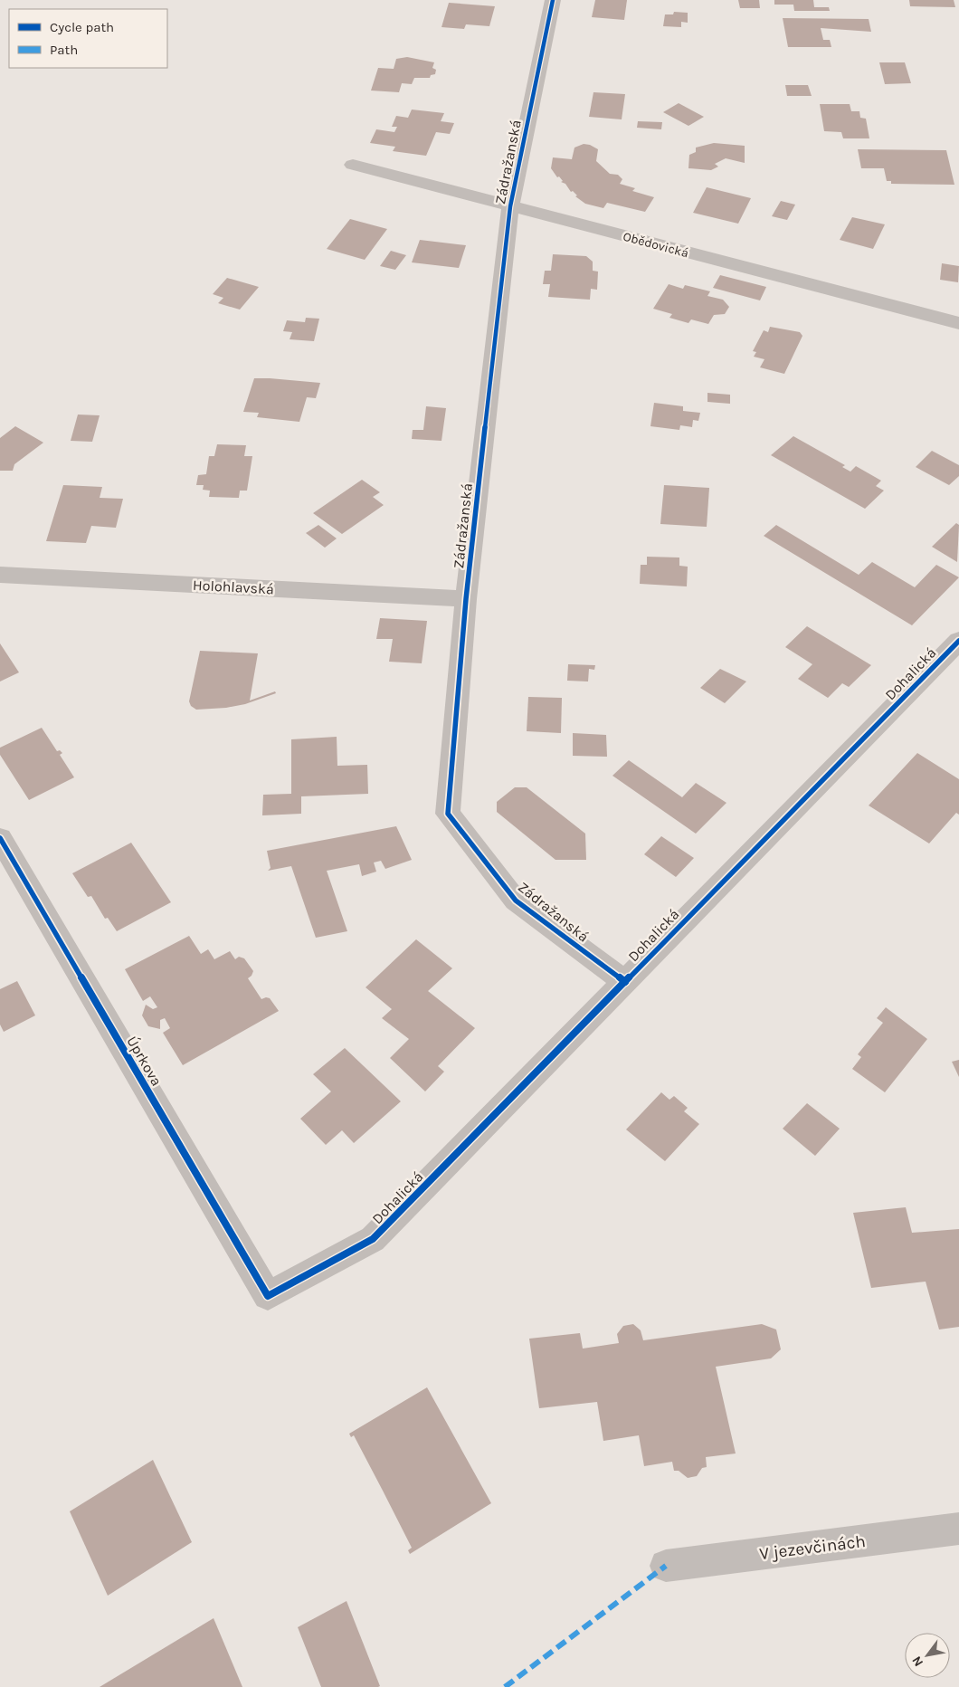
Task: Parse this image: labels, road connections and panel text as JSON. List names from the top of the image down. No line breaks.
{"streets":{"street":["Zádražanská","Obědovická","Holohlavská","Dohalická","Úprkova","V jezevčinách"]},"crossings":[["Zádražanská","Obědovická"],["Zádražanská","Holohlavská"],["Zádražanská","Dohalická"],["Dohalická","Úprkova"]],"legend":["Cycle path","Path"],"north":"bottom left"}
